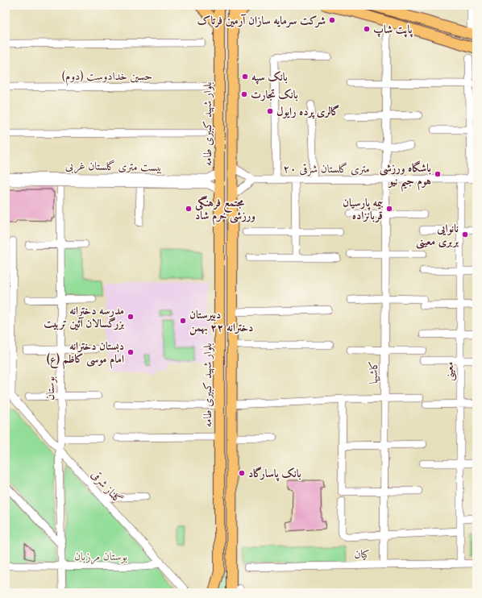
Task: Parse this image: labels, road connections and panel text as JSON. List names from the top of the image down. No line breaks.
{"streets":{"main road":["بلوار شهید کبیری طامه"],"street":["حسین خدادوست (دوم)","بیست متری گلستان غربی","۲۰ متری گلستان شرقی","معینی","کاشیها","بوستان","گلناز شرقی","کیان"]},"crossings":[["بلوار شهید کبیری طامه","بیست متری گلستان غربی"],["بیست متری گلستان غربی","بوستان"],["۲۰ متری گلستان شرقی","معینی"],["۲۰ متری گلستان شرقی","کاشیها"],["معینی","کیان"],["کاشیها","کیان"],["بوستان","گلناز شرقی"]],"parks":["بوستان مرزبان"],"places":["شرکت سرمایه سازان آرمین فرتاک","پاپت شاپ","بانک سپه","بانک تجارت","گالری پرده رایول","باشگاه ورزشی هوم جیم نیو","مجتمع فرهنگی ورزشی خرم شاد","بیمه پارسیان قربانزاده","نانوایی بربری معینی","مدرسه دخترانه بزرگسالان آئین تربیت","دبیرستان دخترانه ۲۲ بهمن","دبستان دخترانه امام موسی کاظم (ع)","بانک پاسارگاد"]}
